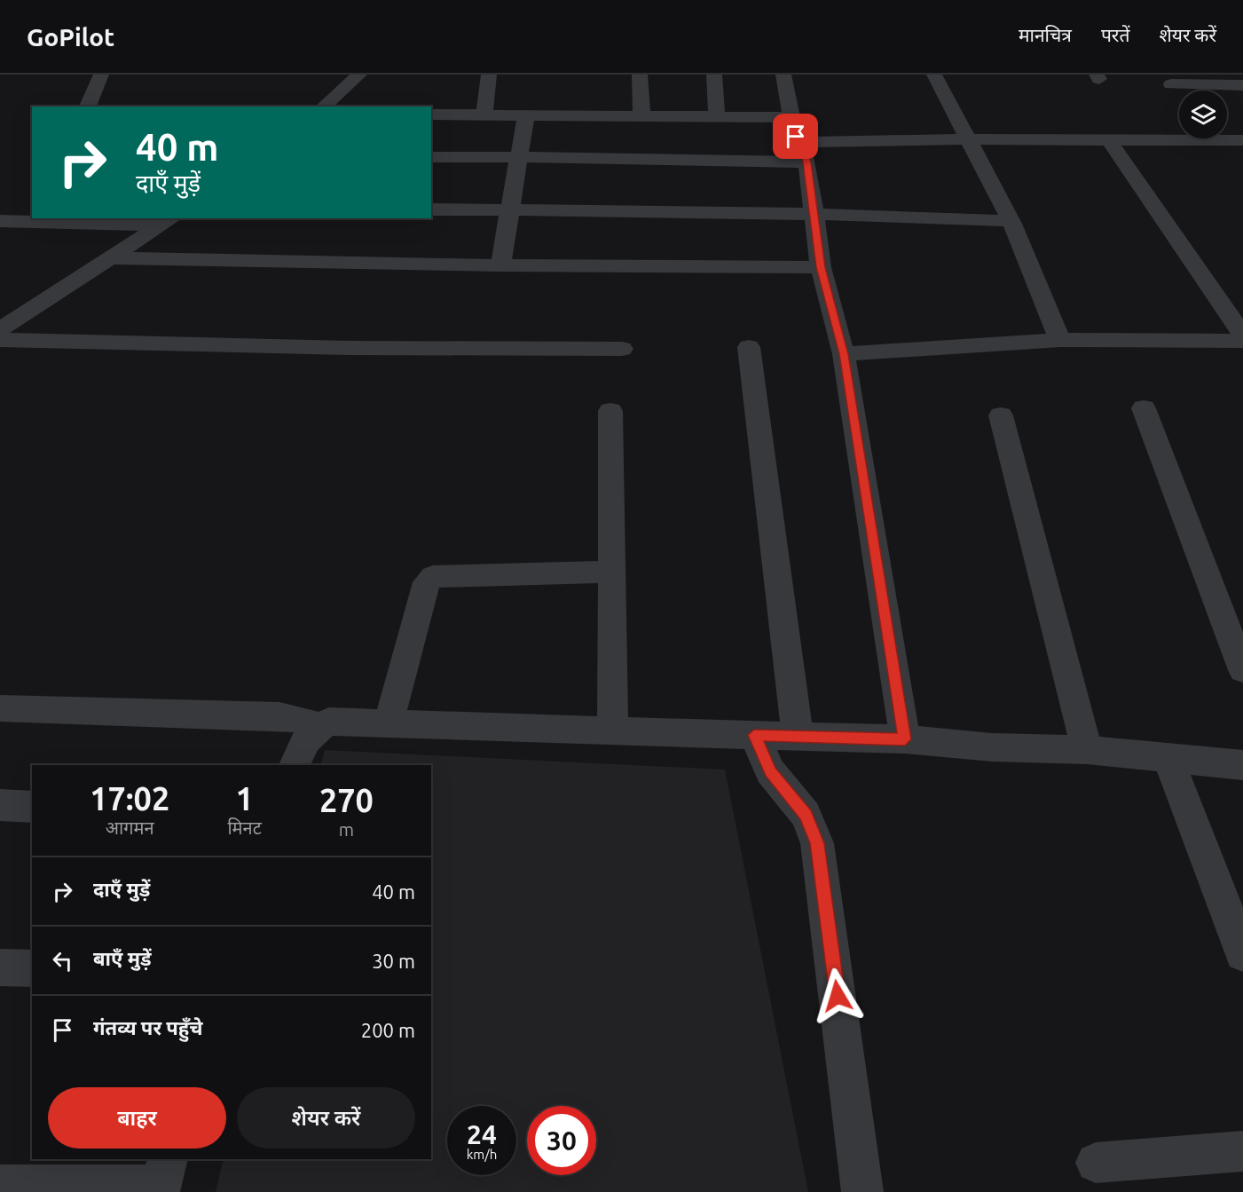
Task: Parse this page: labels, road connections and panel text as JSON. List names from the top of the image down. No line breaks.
{"page":{"header":"GoPilot","nav":["मानचित्र","परतें","शेयर करें"],"turn":["40 m","दाएँ मुड़ें"],"eta":["17:02","आगमन","1","मिनट","270","m"],"list":[{"name":"दाएँ मुड़ें","value":"40 m"},{"name":"बाएँ मुड़ें","value":"30 m"},{"name":"गंतव्य पर पहुँचे","value":"200 m"}],"buttons":["बाहर","शेयर करें"],"speed":"24 km/h","limit":"30"}}
